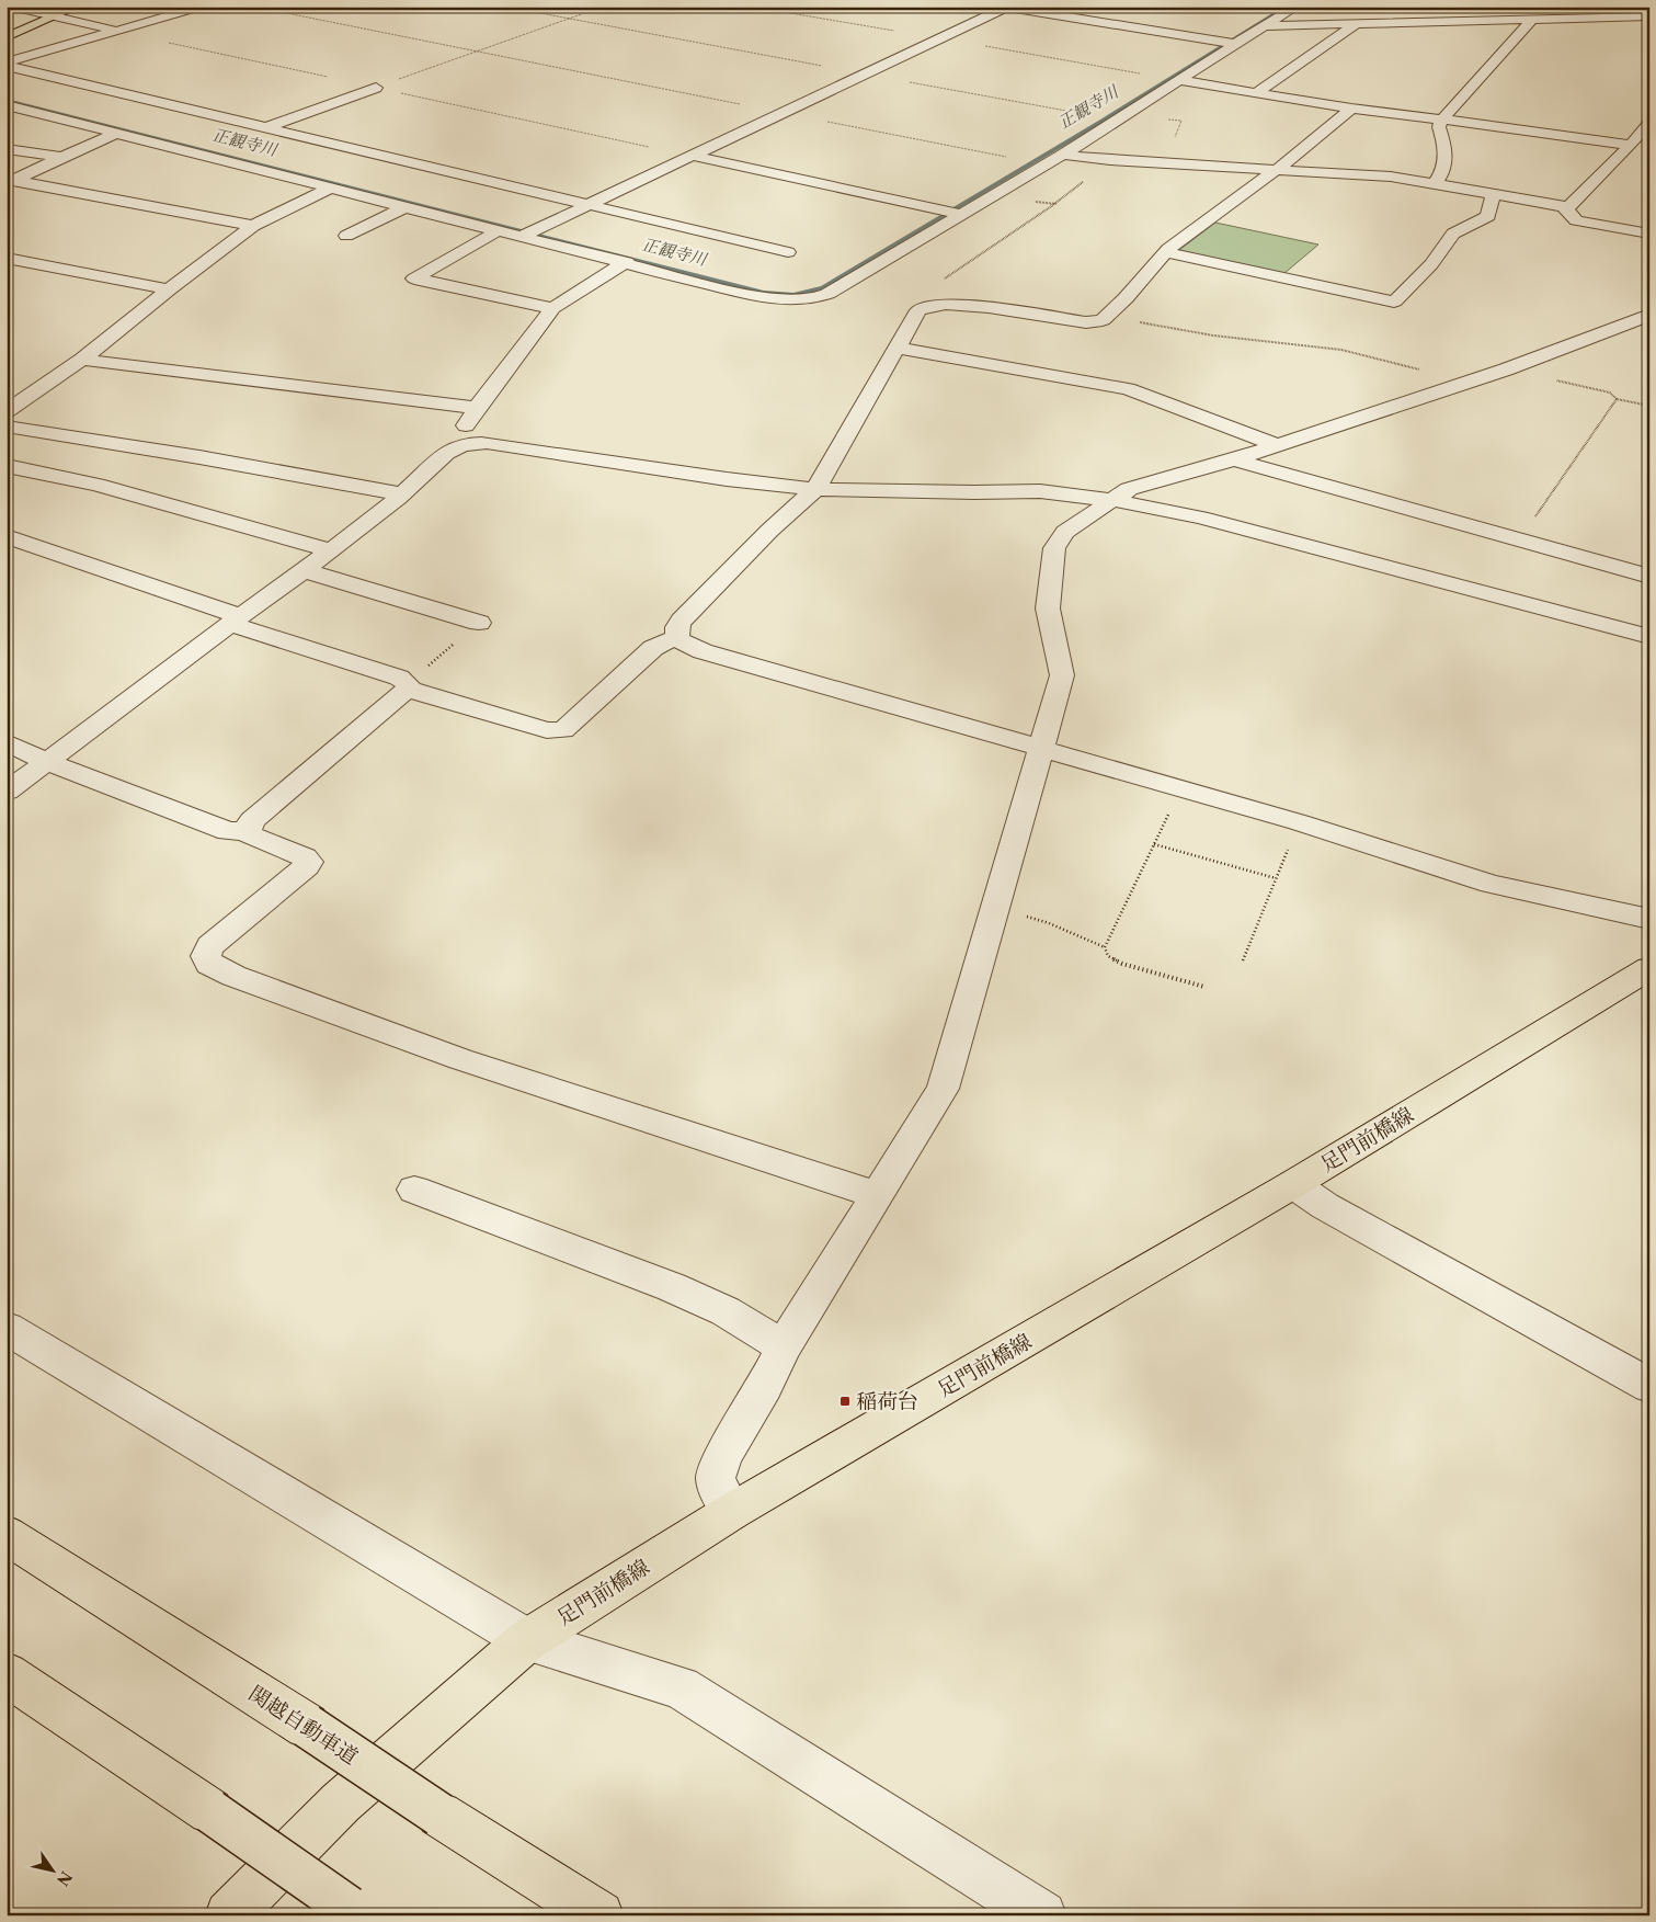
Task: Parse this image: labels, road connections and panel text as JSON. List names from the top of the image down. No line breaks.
{"streets":{"main road":["足門前橋線","関越自動車道"]},"water":["正観寺川"],"places":{"transit":["稲荷台"]},"north":"bottom right"}
